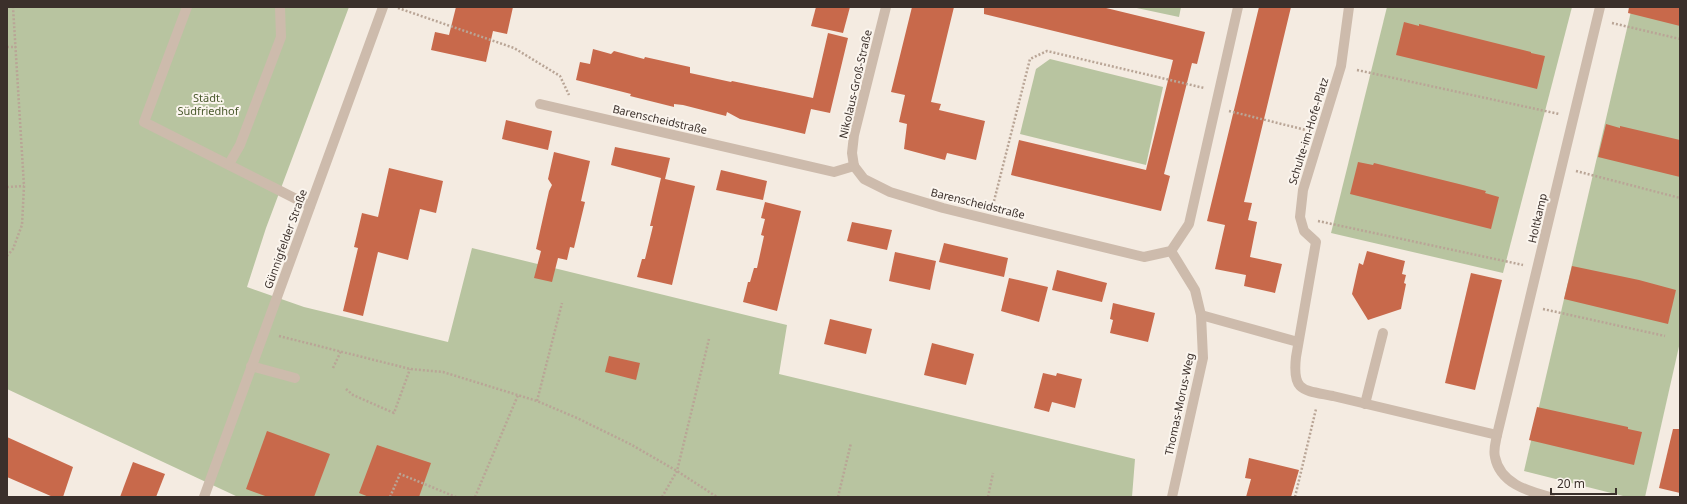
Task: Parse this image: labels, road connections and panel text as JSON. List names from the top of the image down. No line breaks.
{"streets":{"street":["Nikolaus-Groß-Straße","Barenscheidstraße","Schulte-im-Hofe-Platz","Holtkamp","Günnigfelder Straße","Thomas-Morus-Weg"]},"crossings":[["Nikolaus-Groß-Straße","Barenscheidstraße"],["Barenscheidstraße","Thomas-Morus-Weg"]],"parks":["Städt. Südfriedhof"],"scale_bar":"20 m"}
